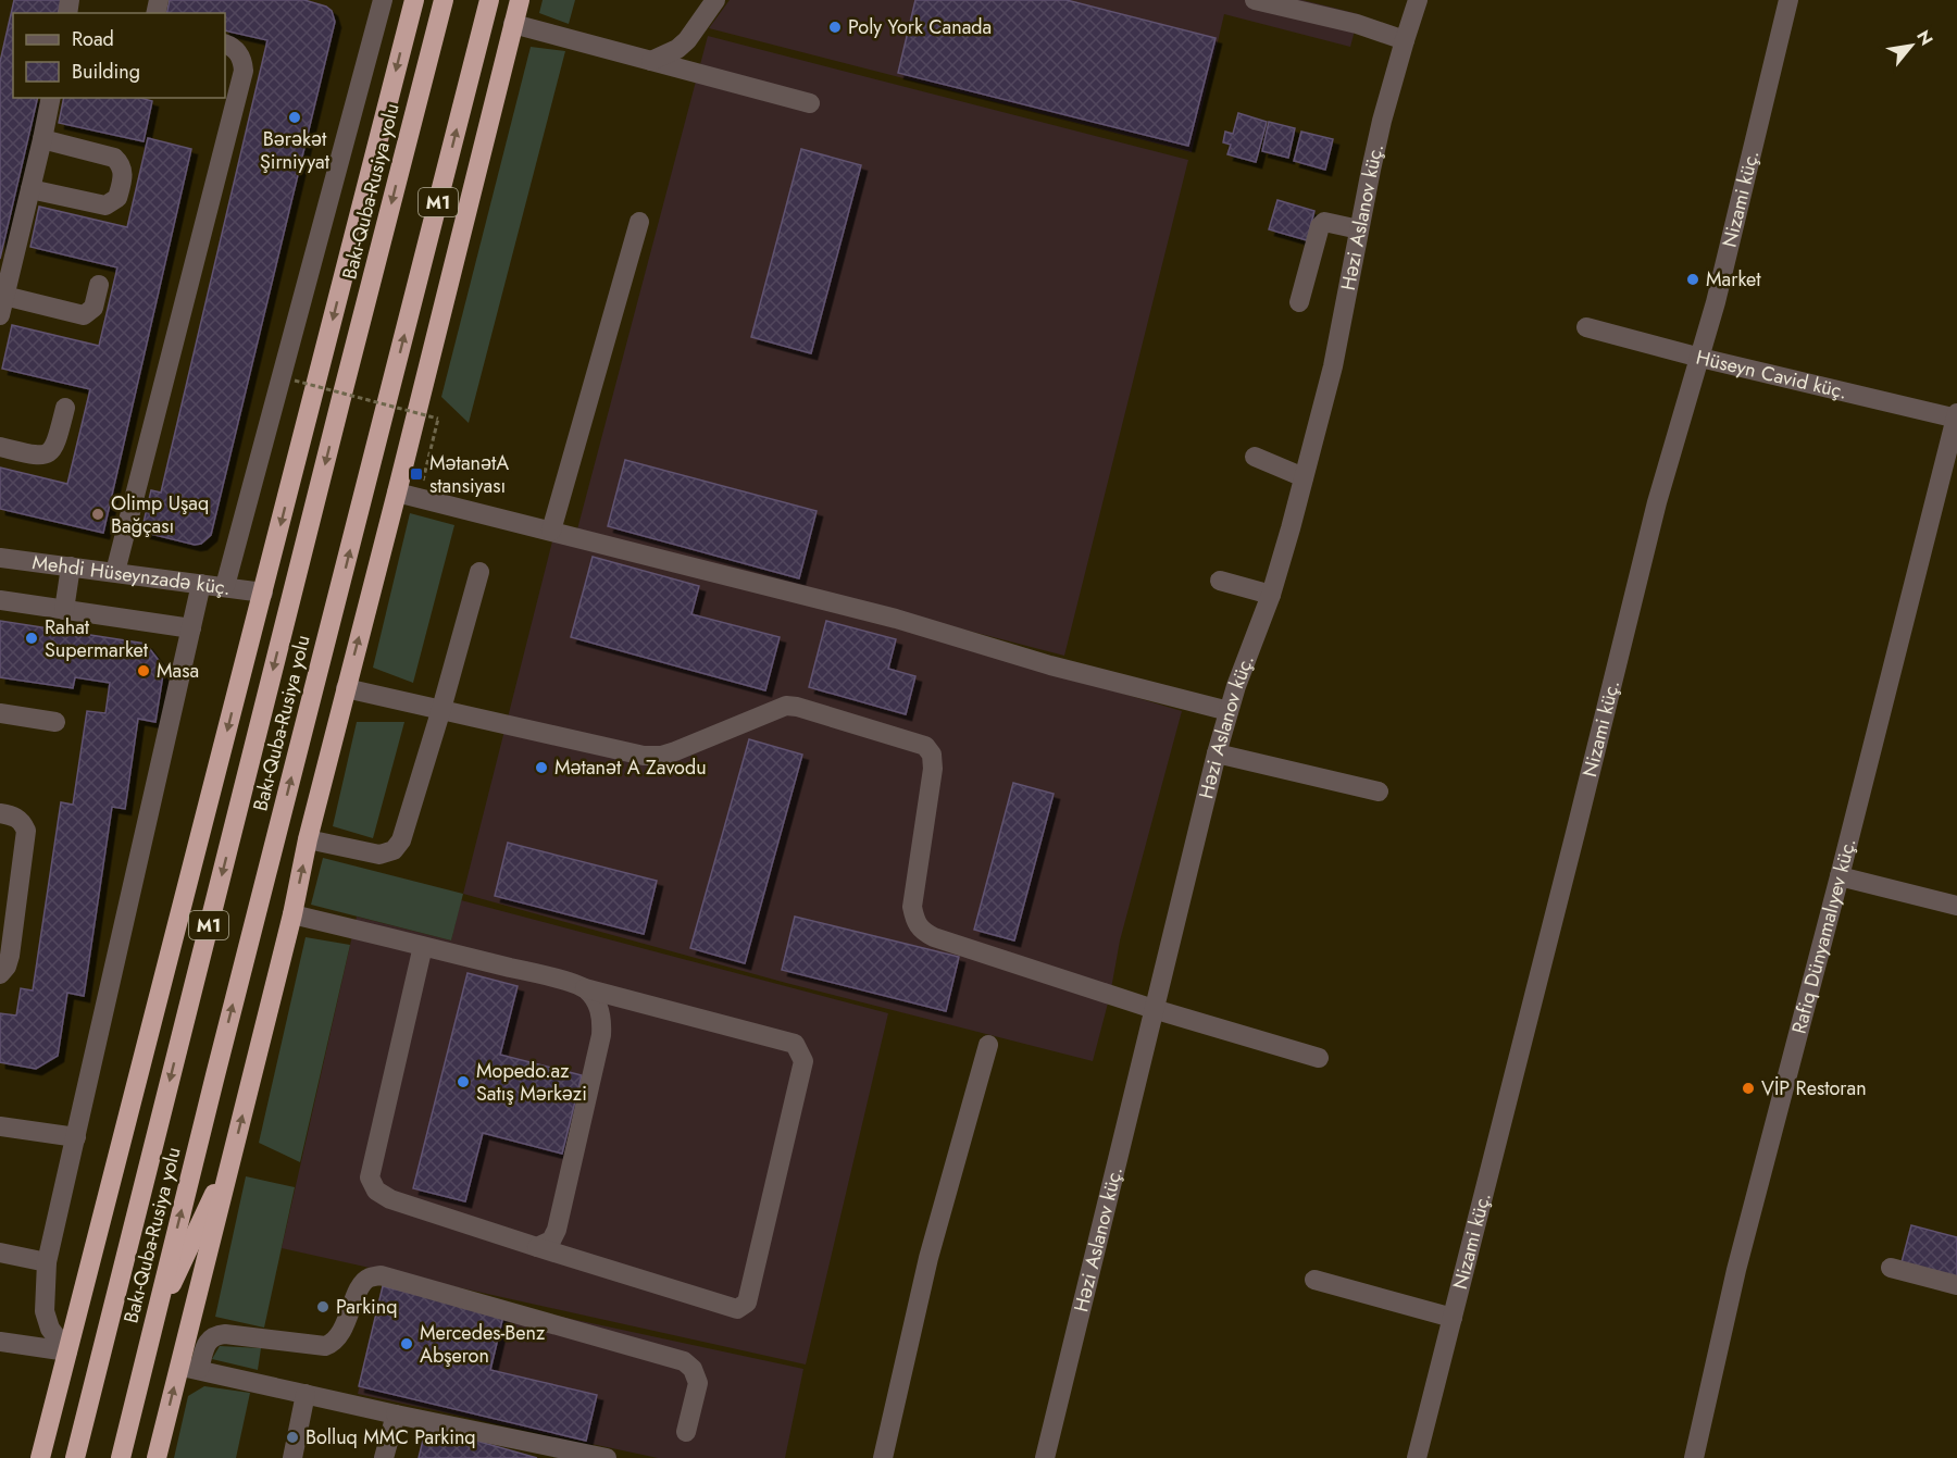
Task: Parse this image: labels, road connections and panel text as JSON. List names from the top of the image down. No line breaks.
{"streets":{"highway":["Bakı-Quba-Rusiya yolu","M1"],"street":["Nizami küç.","Həzi Aslanov küç.","Hüseyn Cavid küç.","Mehdi Hüseynzadə küç.","Rafiq Dünyamalıyev küç."]},"crossings":[["Nizami küç.","Hüseyn Cavid küç."],["Hüseyn Cavid küç.","Rafiq Dünyamalıyev küç."]],"places":{"other":["Poly York Canada","Bərəkət Şirniyyat","Market","Olimp Uşaq Bağçası","Rahat Supermarket","Masa","Mətanət A Zavodu","Mopedo.az Satış Mərkəzi","VİP Restoran","Parkinq","Mercedes-Benz Abşeron","Bolluq MMC Parkinq"],"transit":["MətanətA stansiyası"]},"legend":["Road","Building"],"north":"top right"}
